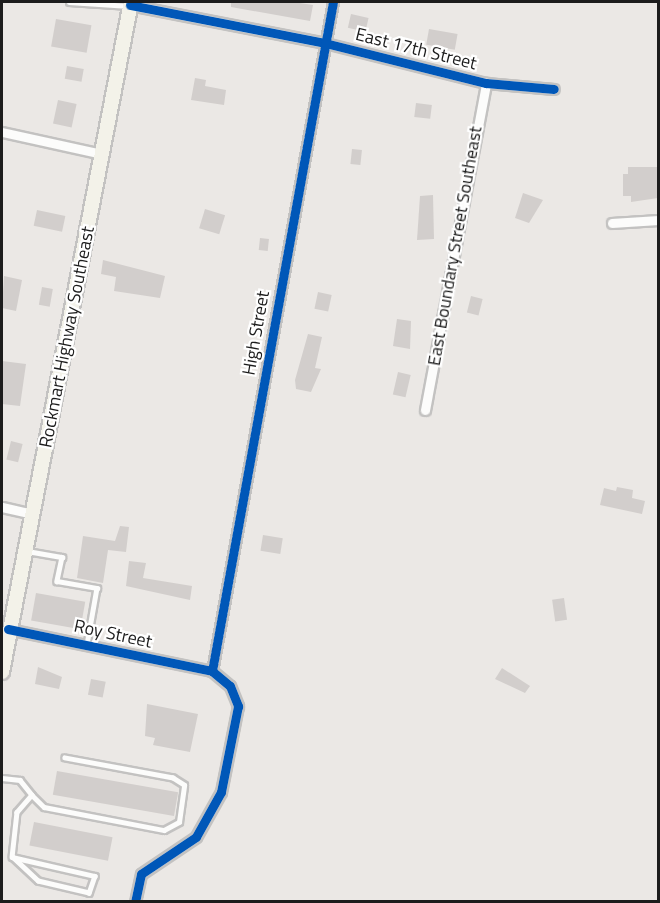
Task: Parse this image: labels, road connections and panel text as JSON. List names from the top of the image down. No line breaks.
{"streets":{"main road":["Rockmart Highway Southeast"],"street":["East 17th Street","East Boundary Street Southeast","High Street","Roy Street"]},"crossings":[["East 17th Street","East Boundary Street Southeast"],["East 17th Street","High Street"],["East 17th Street","Rockmart Highway Southeast"],["High Street","Roy Street"],["Rockmart Highway Southeast","Roy Street"]]}
